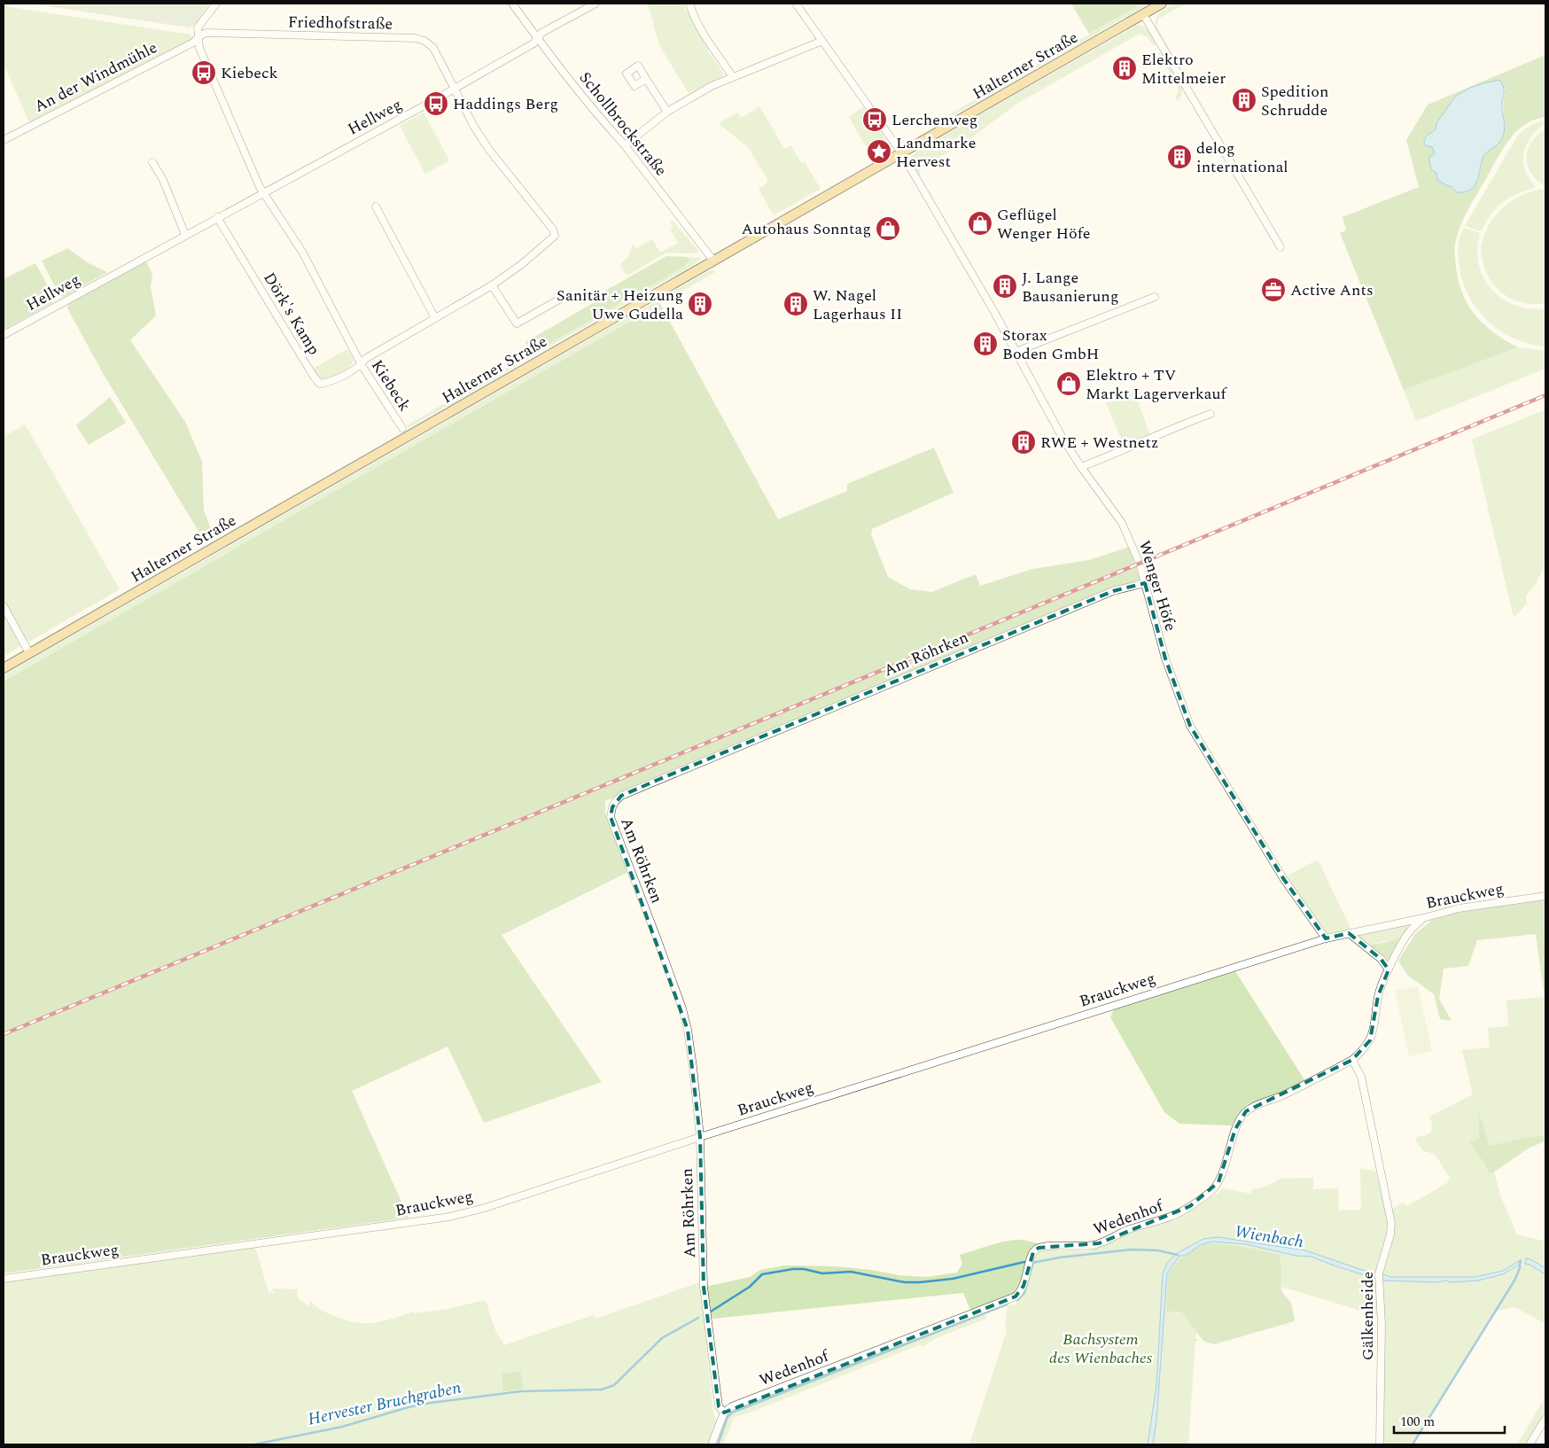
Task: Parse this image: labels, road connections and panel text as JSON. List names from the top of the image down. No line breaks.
{"streets":{"main road":["Halterner Straße"],"street":["Friedhofstraße","An der Windmühle","Hellweg","Schollbrockstraße","Dörk's Kamp","Kiebeck","Wenger Höfe","Am Röhrken","Brauckweg","Wedenhof","Gälkenheide"]},"crossings":[["Friedhofstraße","An der Windmühle"],["Friedhofstraße","Hellweg"],["Friedhofstraße","Kiebeck"],["Halterner Straße","Schollbrockstraße"],["Halterner Straße","Wenger Höfe"],["An der Windmühle","Kiebeck"],["Hellweg","Schollbrockstraße"],["Hellweg","Dörk's Kamp"],["Hellweg","Kiebeck"],["Dörk's Kamp","Kiebeck"],["Wenger Höfe","Am Röhrken"],["Wenger Höfe","Brauckweg"],["Am Röhrken","Brauckweg"],["Am Röhrken","Wedenhof"],["Brauckweg","Wedenhof"],["Wedenhof","Gälkenheide"]],"water":["Wienbach","Hervester Bruchgraben"],"parks":["Bachsystem des Wienbaches"],"places":{"building":["Elektro Mittelmeier","Spedition Schrudde","delog international","J. Lange Bausanierung","Sanitär + Heizung Uwe Gudella","W. Nagel Lagerhaus II","Storax Boden GmbH","RWE + Westnetz"],"bus stop":["Kiebeck","Haddings Berg","Lerchenweg"],"place":["Landmarke Hervest"],"shop":["Geflügel Wenger Höfe","Autohaus Sonntag","Elektro + TV Markt Lagerverkauf"],"office":["Active Ants"]},"scale_bar":"100 m"}
